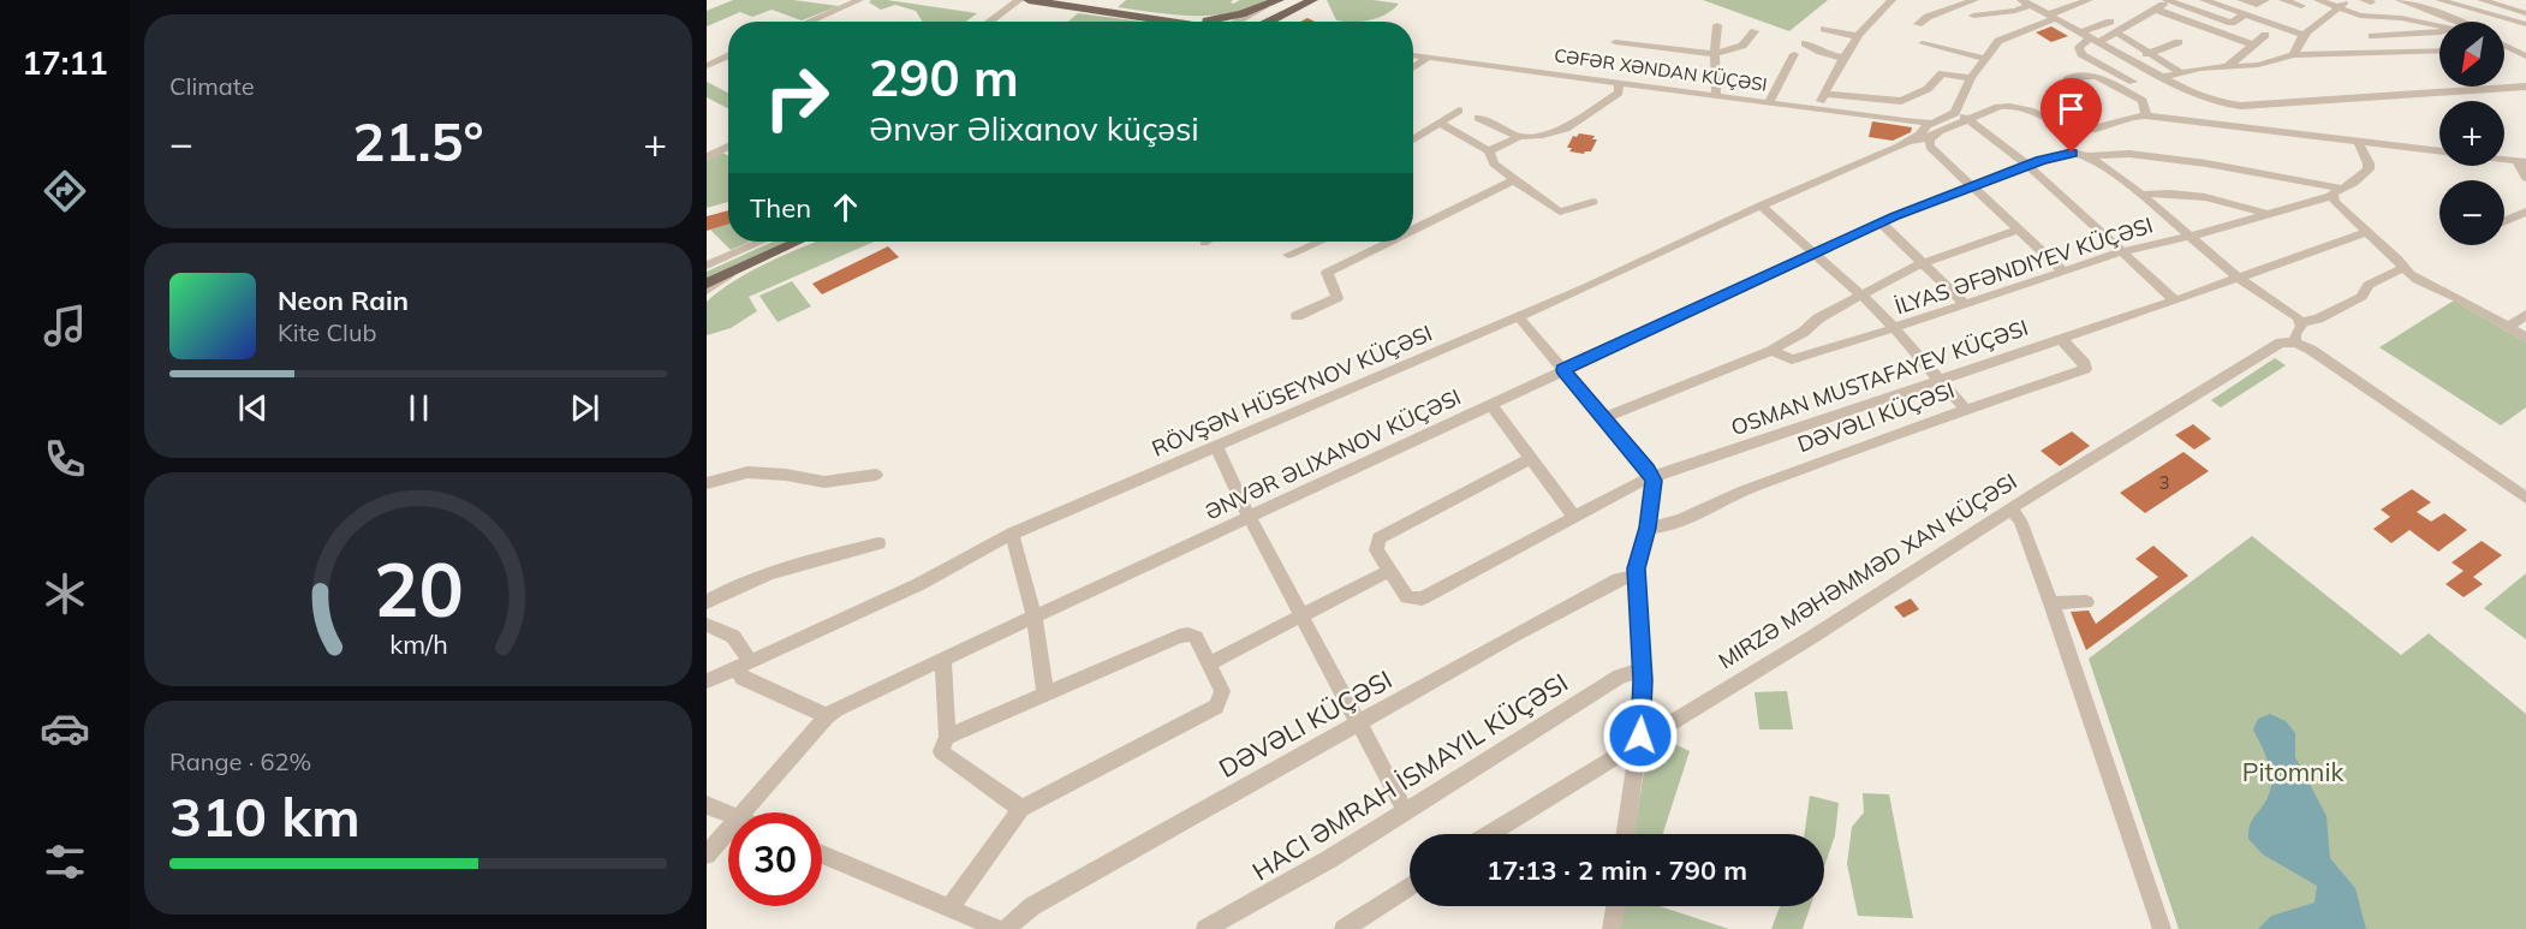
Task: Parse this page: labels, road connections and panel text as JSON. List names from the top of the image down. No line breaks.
{"streets":{"street":["CƏFƏR XƏNDAN KÜÇƏSI","İLYAS ƏFƏNDIYEV KÜÇƏSI","OSMAN MUSTAFAYEV KÜÇƏSI","RÖVŞƏN HÜSEYNOV KÜÇƏSI","DƏVƏLI KÜÇƏSI","ƏNVƏR ƏLIXANOV KÜÇƏSI","MIRZƏ MƏHƏMMƏD XAN KÜÇƏSI"]},"crossings":[["İLYAS ƏFƏNDIYEV KÜÇƏSI","ƏNVƏR ƏLIXANOV KÜÇƏSI"],["OSMAN MUSTAFAYEV KÜÇƏSI","DƏVƏLI KÜÇƏSI"]],"parks":["Pitomnik"],"house_numbers":["3"],"north":"bottom left","page":{"tabs":"17:11","tile":["Climate",["Range · 62%","310 km"]],"map_buttons":["+","−"],"turn":["290 m","Ənvər Əlixanov küçəsi"],"heat":["−","21.5°","+"],"then":"Then","song":["Neon Rain","Kite Club"],"limit":"30","trip":"17:13 · 2 min · 790 m","gauge":["20","km/h"]}}
